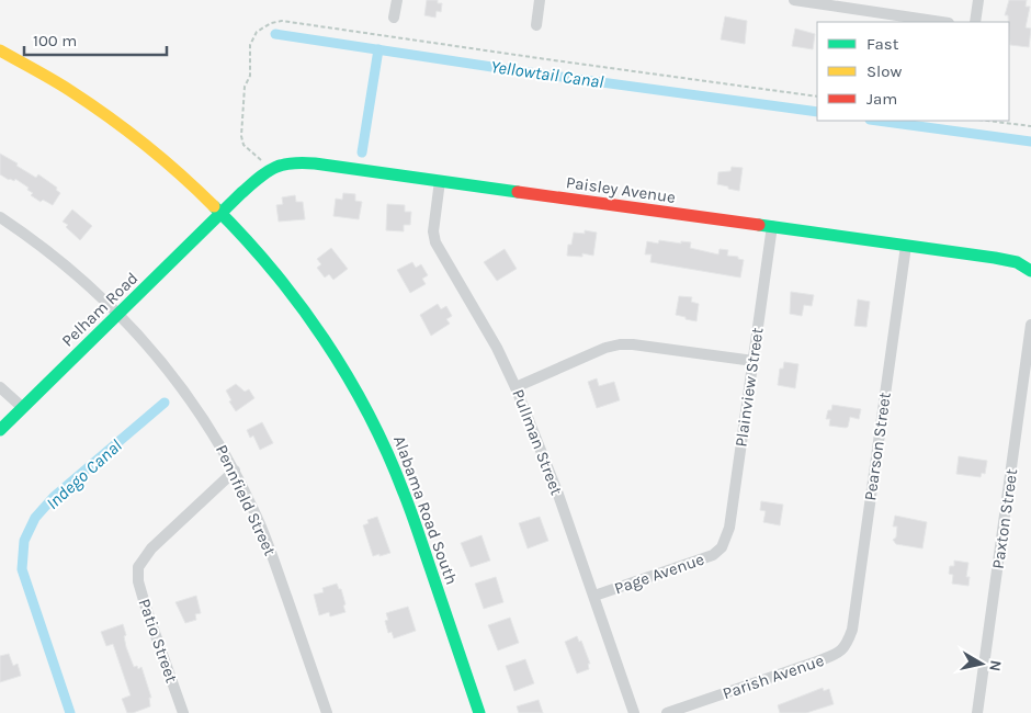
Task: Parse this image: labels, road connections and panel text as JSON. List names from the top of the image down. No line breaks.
{"streets":{"street":["Paisley Avenue","Pelham Road","Plainview Street","Pullman Street","Pearson Street","Pennfield Street","Alabama Road South","Paxton Street","Page Avenue","Patio Street","Parish Avenue"]},"crossings":[["Paisley Avenue","Pelham Road"],["Paisley Avenue","Plainview Street"],["Paisley Avenue","Pullman Street"],["Paisley Avenue","Pearson Street"],["Paisley Avenue","Alabama Road South"],["Pelham Road","Pennfield Street"],["Pelham Road","Alabama Road South"],["Plainview Street","Page Avenue"],["Pullman Street","Page Avenue"],["Pearson Street","Parish Avenue"],["Pennfield Street","Patio Street"]],"water":["Yellowtail Canal","Indego Canal"],"legend":["Fast","Slow","Jam"],"scale_bar":"100 m","north":"right"}
